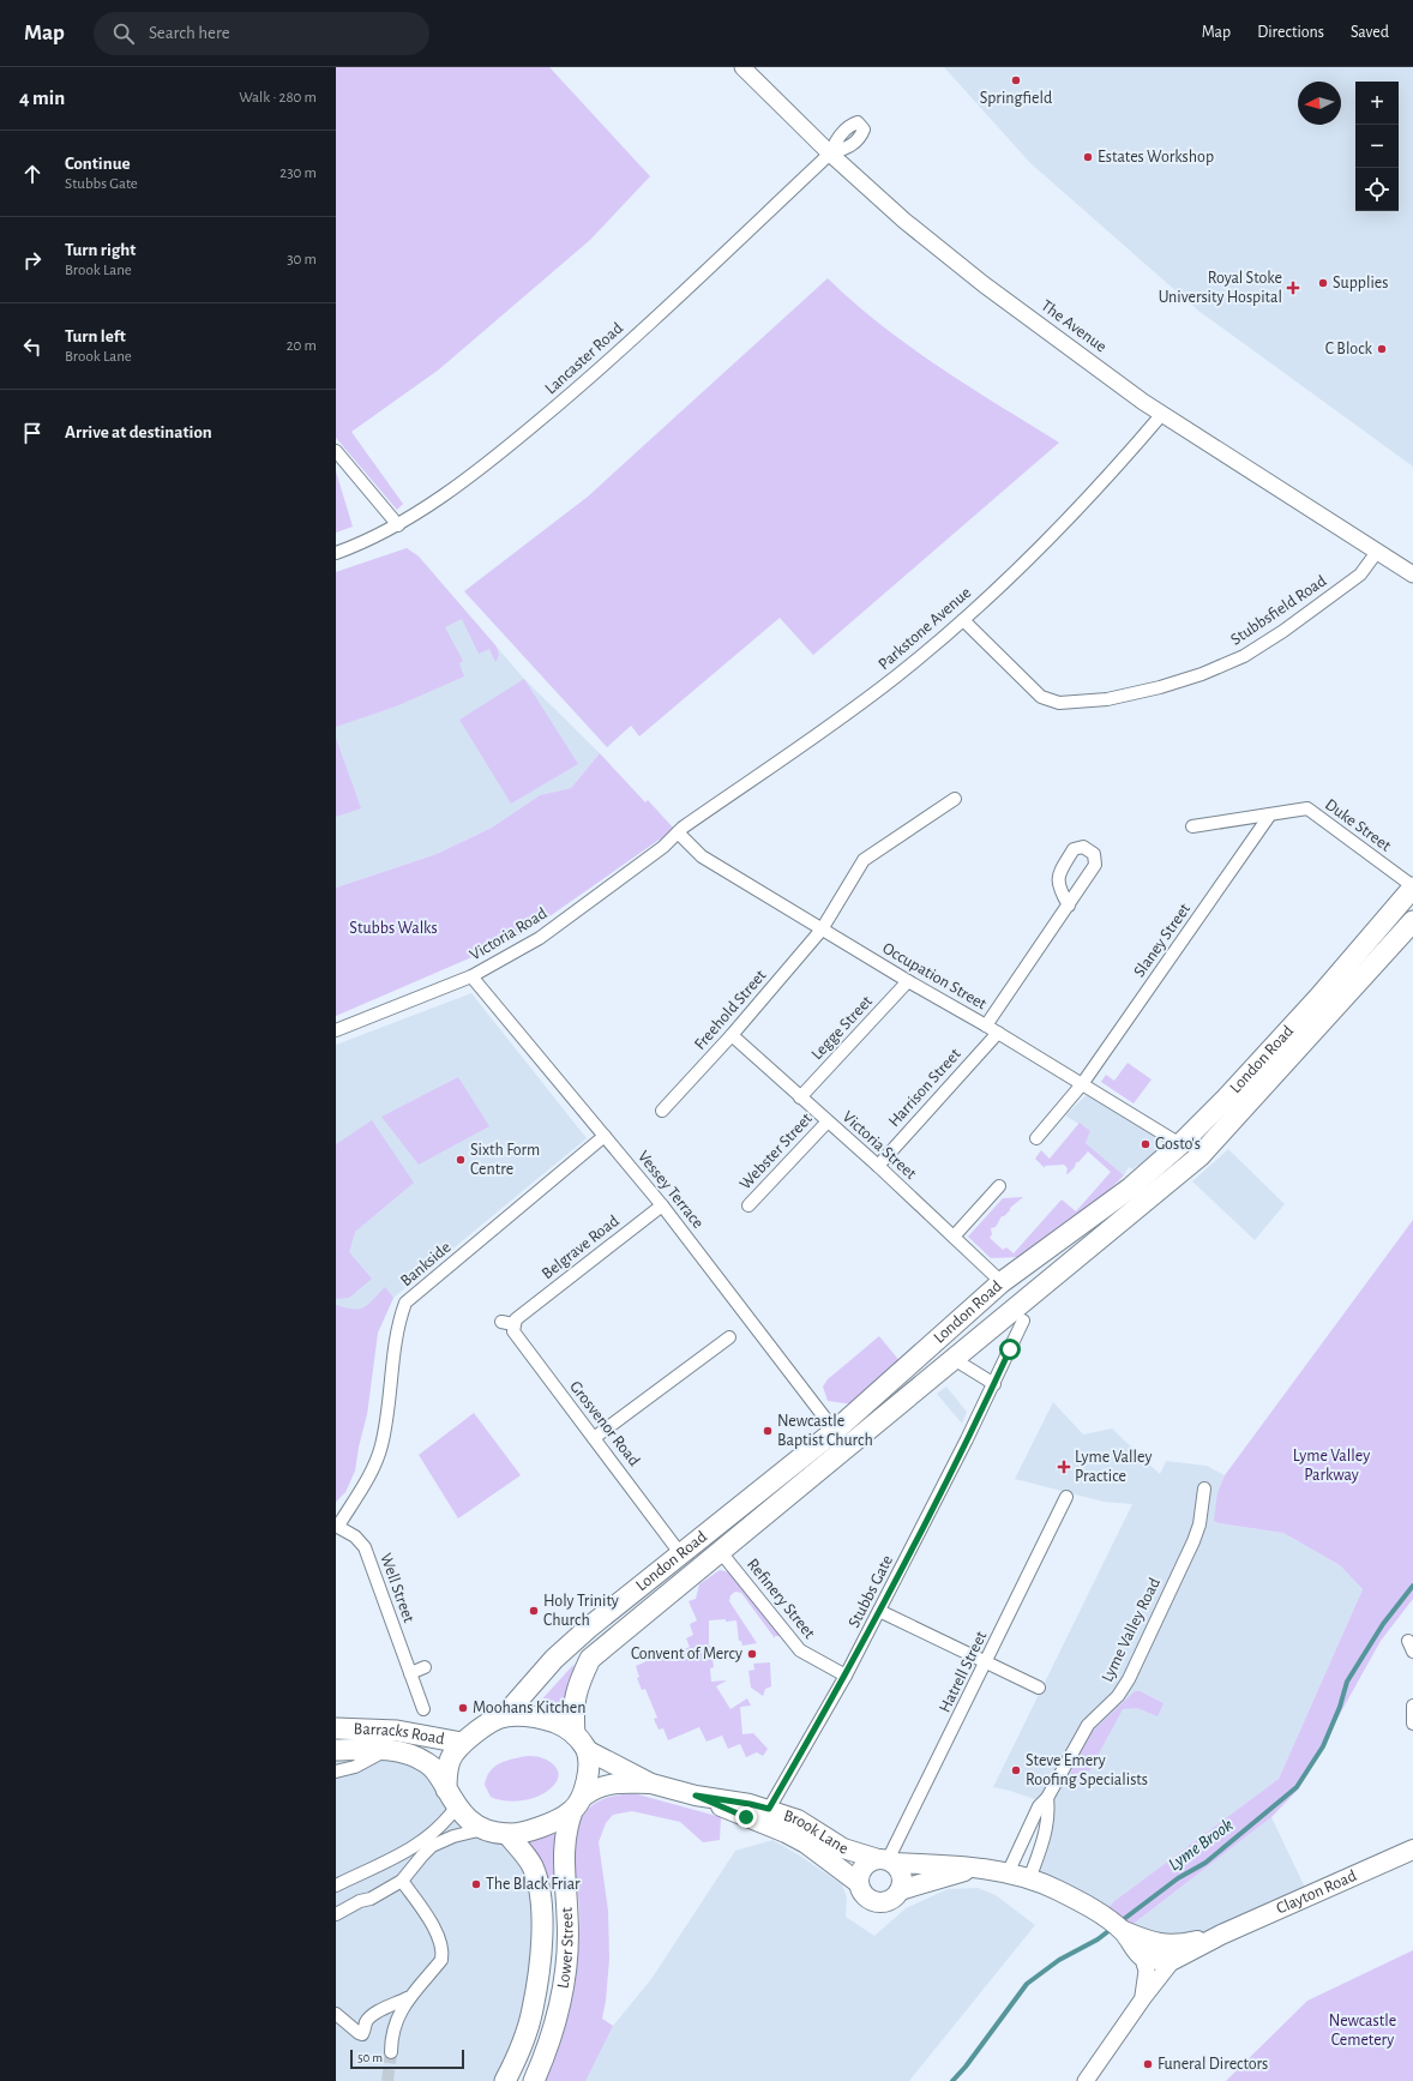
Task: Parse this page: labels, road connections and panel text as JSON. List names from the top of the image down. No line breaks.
{"streets":{"highway":["London Road","Barracks Road","Lower Street"],"main road":["Brook Lane","Clayton Road"],"street":["The Avenue","Lancaster Road","Stubbsfield Road","Parkstone Avenue","Duke Street","Victoria Road","Slaney Street","Occupation Street","Freehold Street","Legge Street","Harrison Street","Victoria Street","Webster Street","Vessey Terrace","Belgrave Road","Bankside","Grosvenor Road","Well Street","Stubbs Gate","Refinery Street","Lyme Valley Road","Hatrell Street"]},"crossings":[["The Avenue","Lancaster Road"],["The Avenue","Stubbsfield Road"],["The Avenue","Parkstone Avenue"],["Stubbsfield Road","Parkstone Avenue"],["Parkstone Avenue","Victoria Road"],["Parkstone Avenue","Occupation Street"],["Duke Street","Slaney Street"],["Duke Street","London Road"],["Victoria Road","Occupation Street"],["Victoria Road","Vessey Terrace"],["Slaney Street","Occupation Street"],["Occupation Street","Freehold Street"],["Occupation Street","Legge Street"],["Occupation Street","London Road"],["Occupation Street","Harrison Street"],["Freehold Street","Victoria Street"],["Legge Street","Victoria Street"],["London Road","Victoria Street"],["London Road","Vessey Terrace"],["London Road","Grosvenor Road"],["London Road","Stubbs Gate"],["London Road","Refinery Street"],["London Road","Barracks Road"],["London Road","Brook Lane"],["London Road","Lower Street"],["Harrison Street","Victoria Street"],["Victoria Street","Webster Street"],["Vessey Terrace","Belgrave Road"],["Vessey Terrace","Bankside"],["Belgrave Road","Grosvenor Road"],["Bankside","Well Street"],["Stubbs Gate","Refinery Street"],["Stubbs Gate","Brook Lane"],["Lyme Valley Road","Brook Lane"],["Hatrell Street","Brook Lane"],["Barracks Road","Brook Lane"],["Barracks Road","Lower Street"],["Brook Lane","Lower Street"]],"water":["Lyme Brook"],"parks":["Stubbs Walks","Lyme Valley Parkway","Newcastle Cemetery"],"places":{"other":["Springfield","Estates Workshop","Supplies","C Block","Gosto's","Sixth Form Centre","Newcastle Baptist Church","Holy Trinity Church","Convent of Mercy","Moohans Kitchen","Steve Emery Roofing Specialists","The Black Friar","Funeral Directors"],"health":["Royal Stoke University Hospital","Lyme Valley Practice"]},"scale_bar":"50 m","north":"left","page":{"header":"Map","search":"Search here","nav":["Map","Directions","Saved"],"heading":["4 min","Walk · 280 m"],"map_buttons":["+","−"],"list":[["Continue","Stubbs Gate","230 m"],["Turn right","Brook Lane","30 m"],["Turn left","Brook Lane","20 m"],"Arrive at destination"],"scale":"50 m"}}
